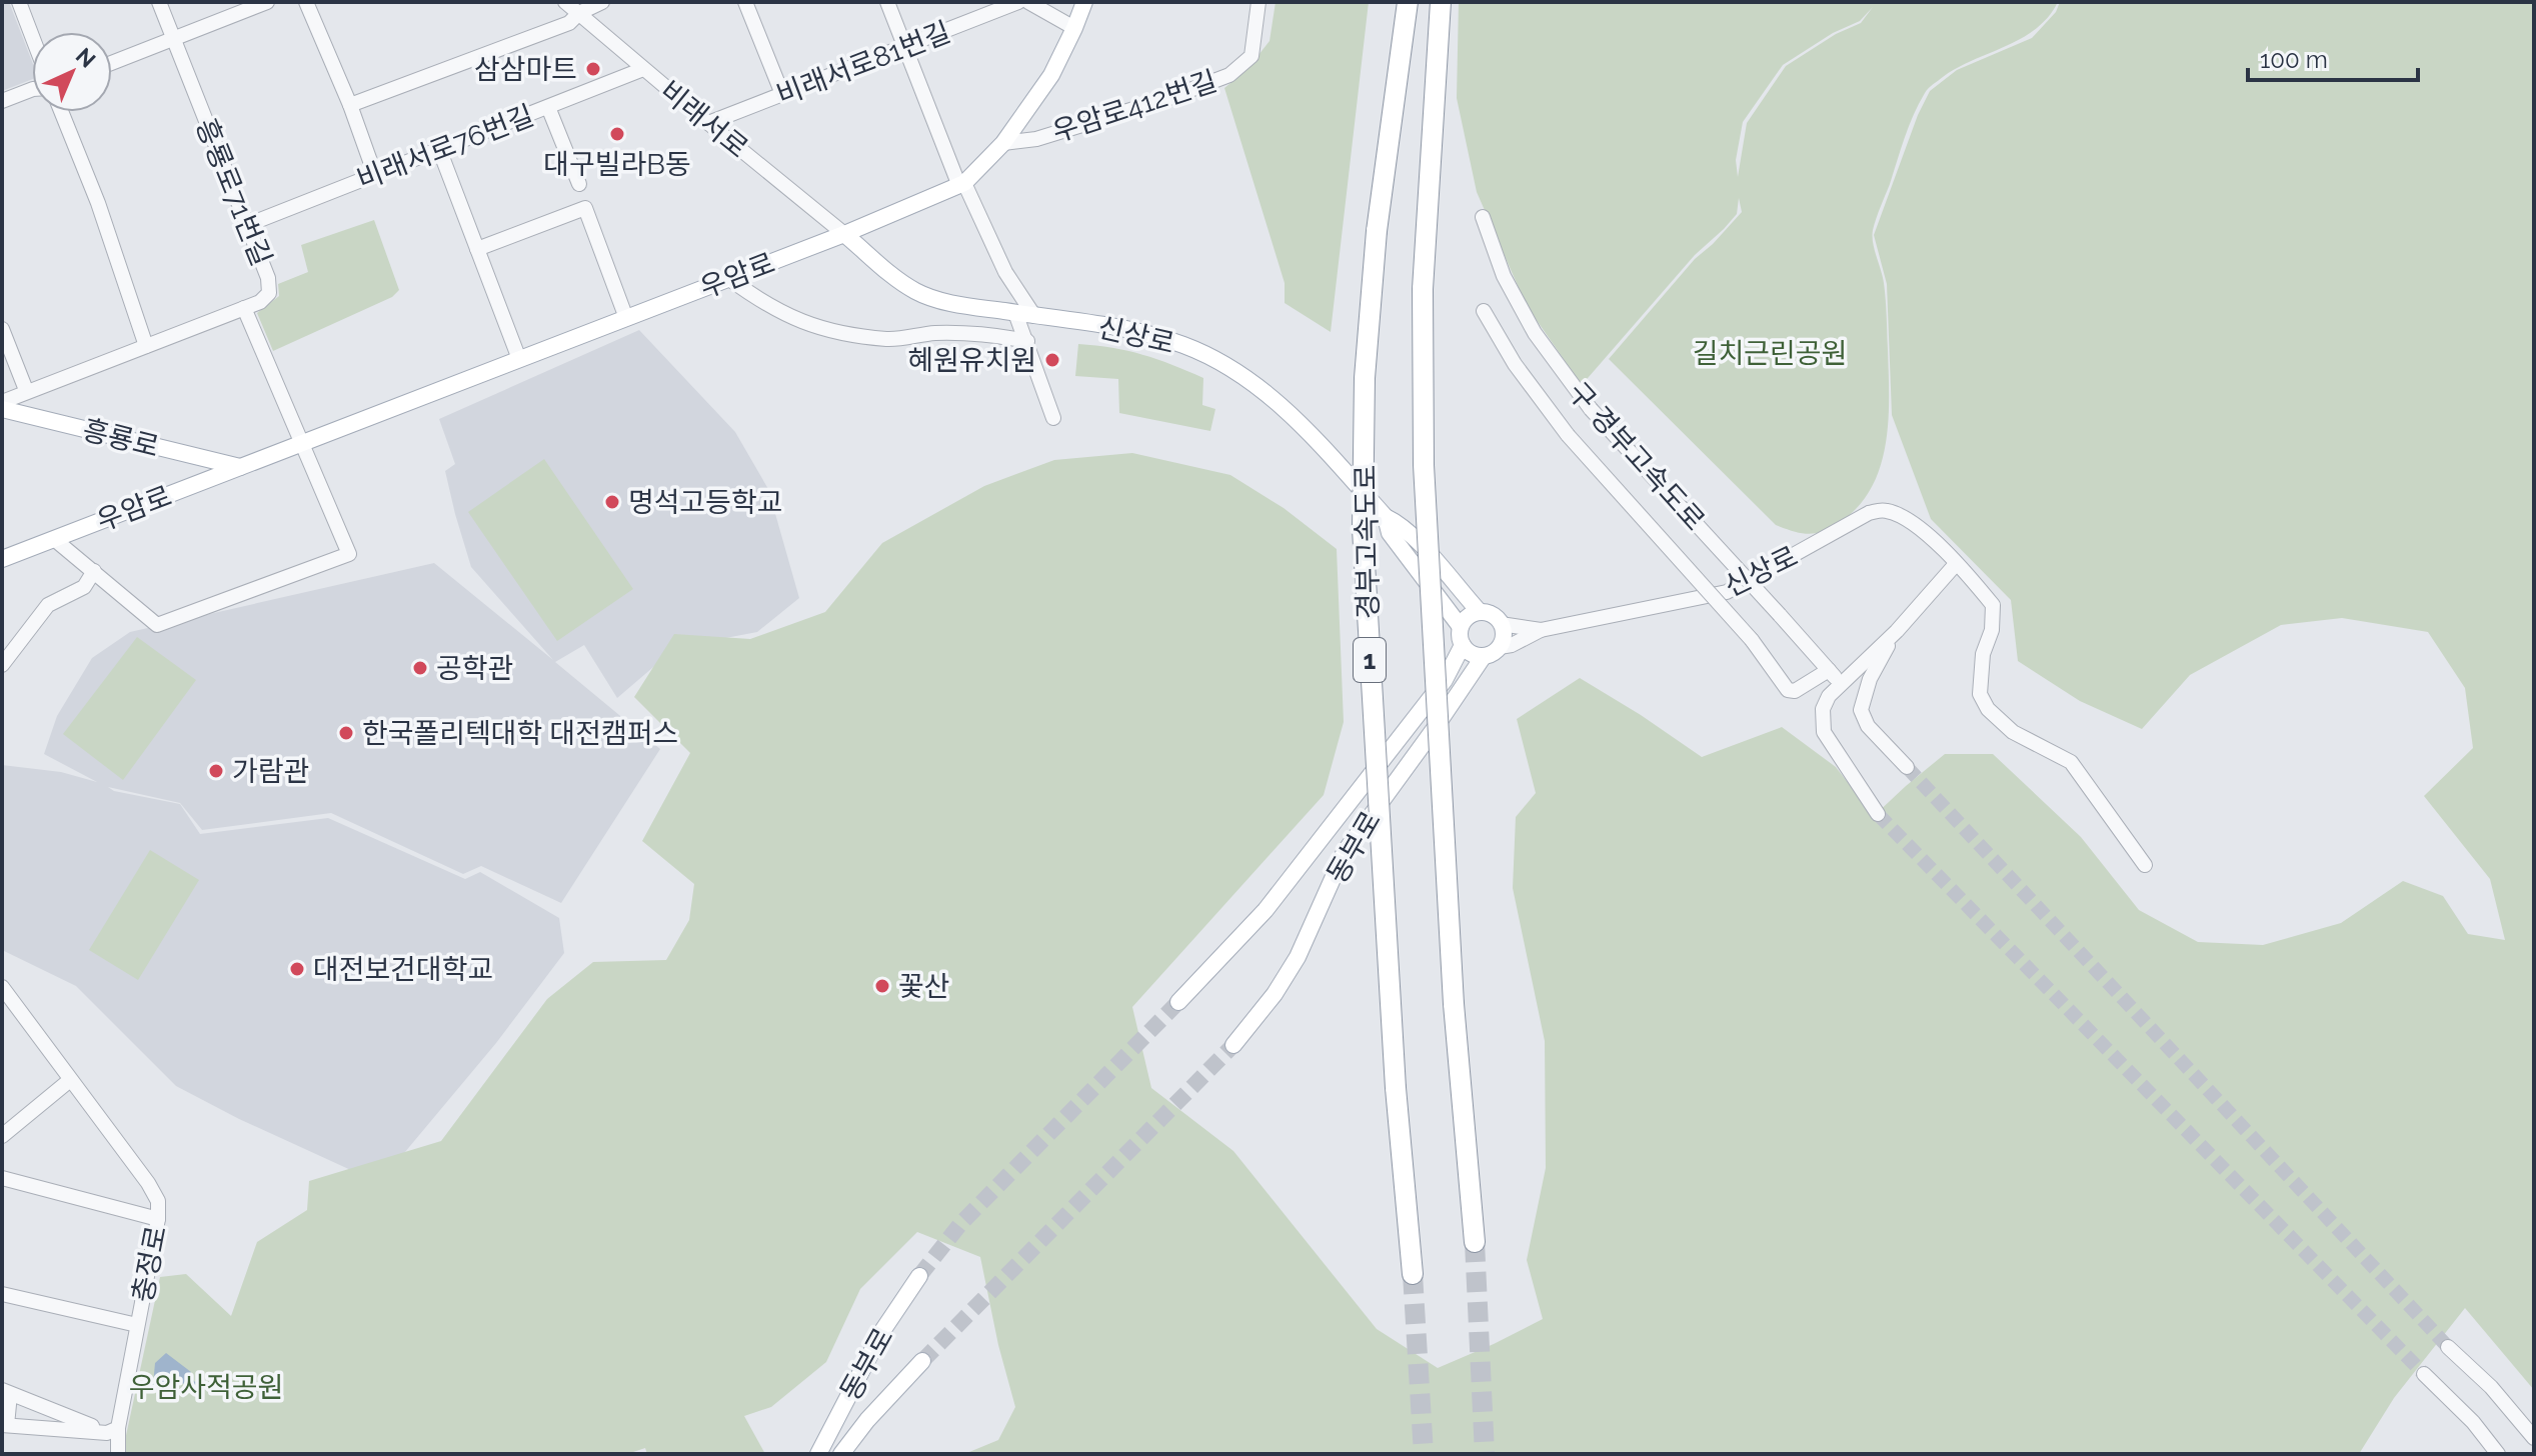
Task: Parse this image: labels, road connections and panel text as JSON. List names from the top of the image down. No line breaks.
{"streets":{"highway":["경부고속도로","1"],"main road":["우암로","신상로","흥룡로","동부로"],"street":["비래서로81번길","우암로412번길","비래서로","비래서로76번길","흥룡로71번길","구 경부고속도로","충정로"]},"crossings":[["비래서로81번길","비래서로"],["우암로412번길","우암로"],["비래서로","비래서로76번길"],["비래서로","우암로"],["비래서로","신상로"],["비래서로76번길","흥룡로71번길"],["흥룡로71번길","우암로"],["우암로","신상로"],["우암로","흥룡로"]],"parks":["길치근린공원","우암사적공원"],"places":["삼삼마트","대구빌라B동","혜원유치원","명석고등학교","공학관","한국폴리텍대학 대전캠퍼스","가람관","대전보건대학교","꽃산"],"scale_bar":"100 m","north":"top right"}
